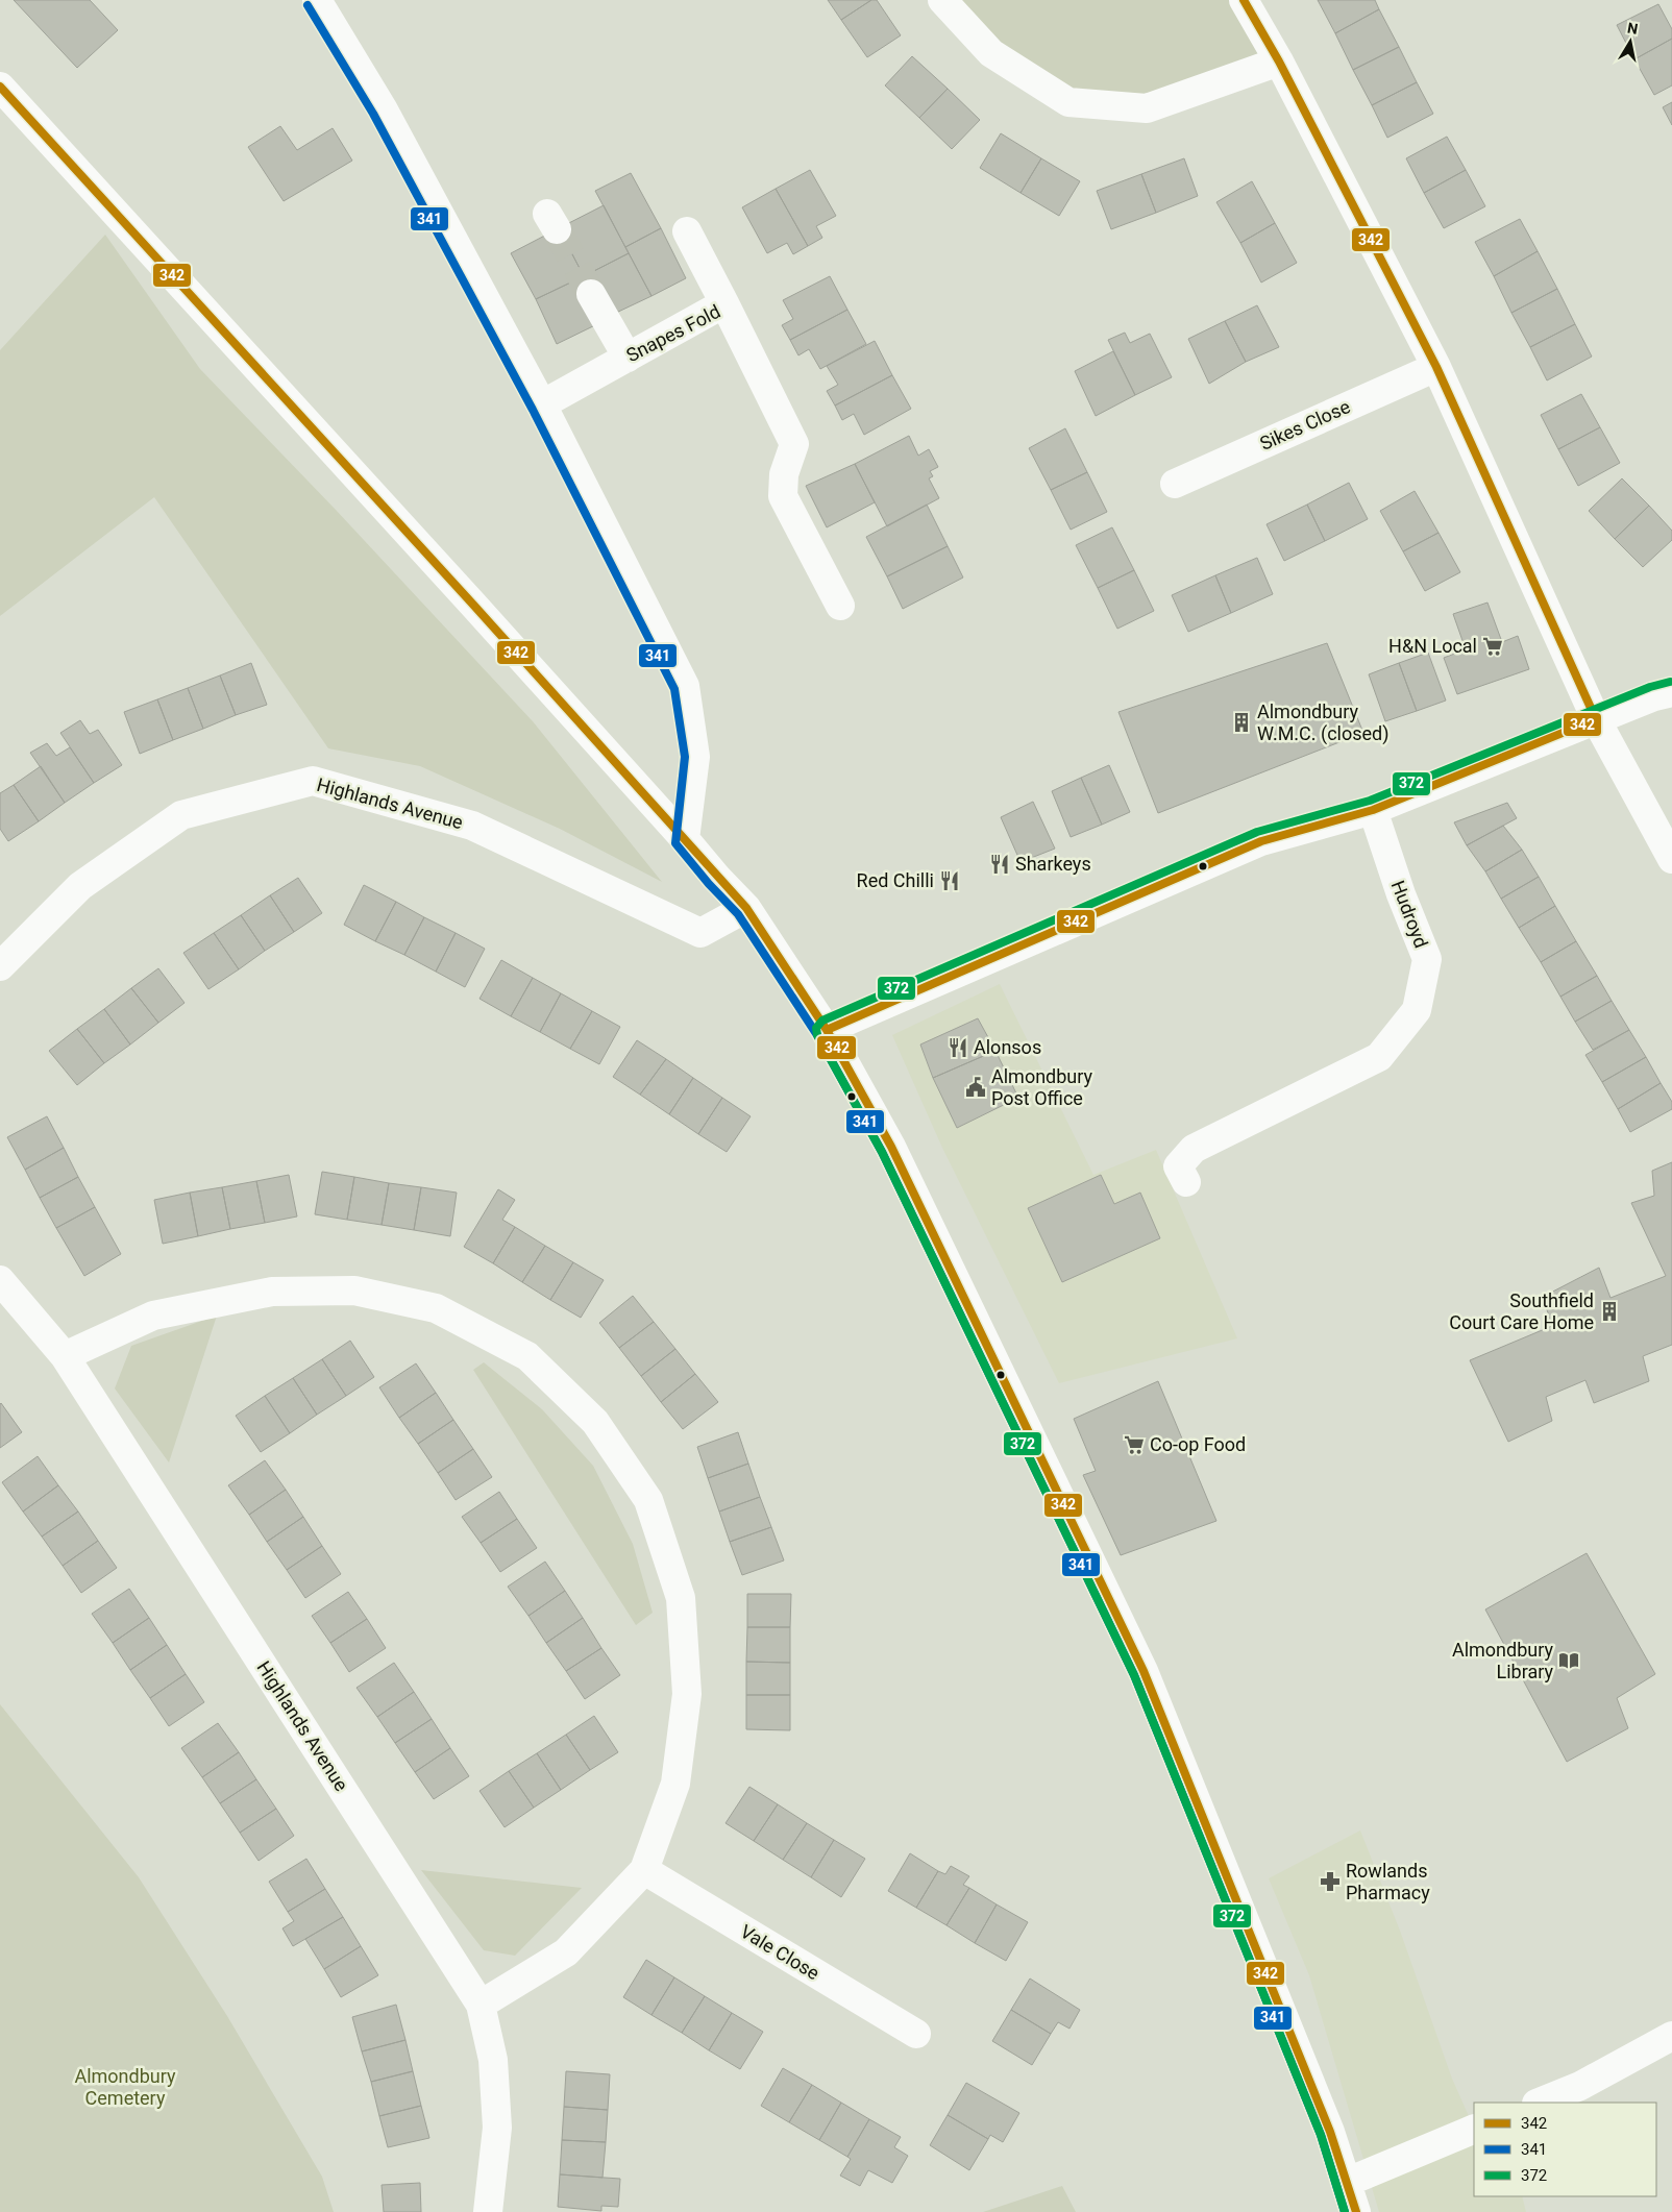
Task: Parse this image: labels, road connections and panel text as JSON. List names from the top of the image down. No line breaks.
{"streets":{"street":["Snapes Fold","Sikes Close","Highlands Avenue","Hudroyd","Vale Close"]},"parks":["Almondbury Cemetery"],"places":{"supermarket":["H&N Local","Co-op Food"],"building":["Almondbury W.M.C. (closed)","Southfield Court Care Home"],"restaurant":["Sharkeys","Red Chilli","Alonsos"],"public building":["Almondbury Post Office"],"library":["Almondbury Library"],"pharmacy":["Rowlands Pharmacy"]},"lines":["transit line 342","transit line 341","transit line 372"],"legend":["342","341","372"],"north":"top"}
